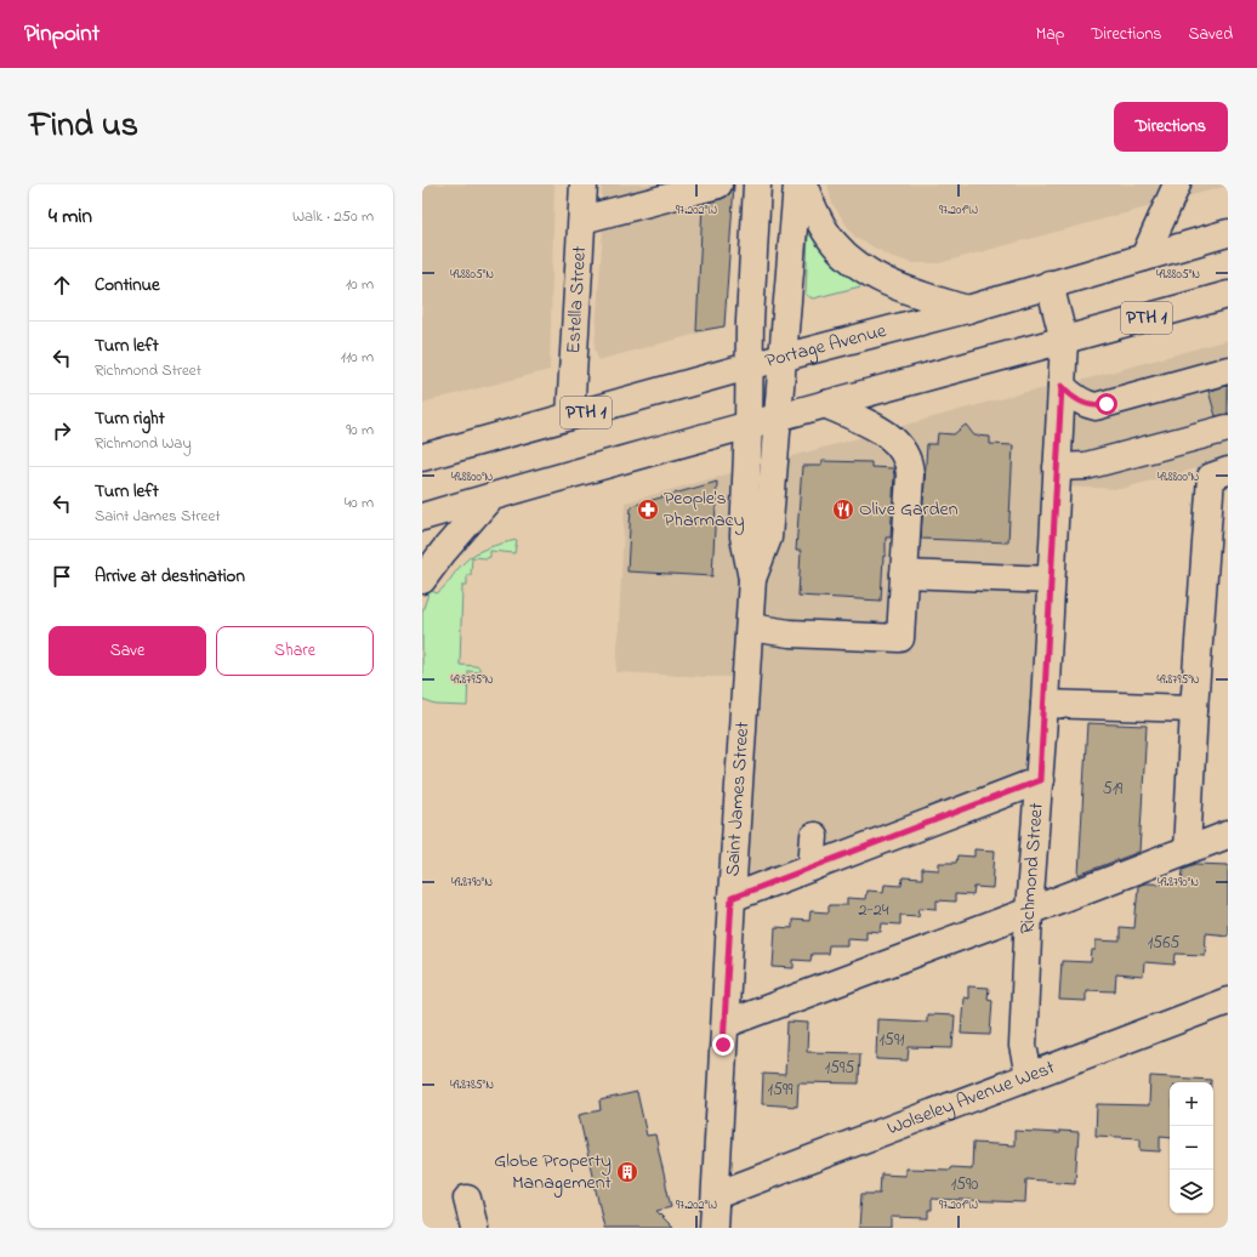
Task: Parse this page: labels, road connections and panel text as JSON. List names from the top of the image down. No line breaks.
{"streets":{"main road":["Estella Street","PTH 1","Portage Avenue","Saint James Street","Richmond Street","Wolseley Avenue West"]},"crossings":[["Estella Street","Portage Avenue"],["PTH 1","Saint James Street"],["PTH 1","Richmond Street"],["Portage Avenue","Saint James Street"],["Portage Avenue","Richmond Street"],["Saint James Street","Wolseley Avenue West"],["Richmond Street","Wolseley Avenue West"]],"places":{"pharmacy":["People's Pharmacy"],"restaurant":["Olive Garden"],"building":["Globe Property Management"]},"house_numbers":["519","2-24","1565","1591","1595","1599","1590"],"page":{"header":"Pinpoint","nav":["Map","Directions","Saved"],"title":"Find us","buttons":["Directions",["Save","Share"]],"heading":["4 min","Walk · 250 m"],"list":[["Continue","10 m"],["Turn left","Richmond Street","110 m"],["Turn right","Richmond Way","90 m"],["Turn left","Saint James Street","40 m"],"Arrive at destination"],"map_buttons":["+","−"]},"coordinates":["97.202°W","97.201°W","49.8805°N","49.8800°N","49.8795°N","49.8790°N","49.8785°N"]}
